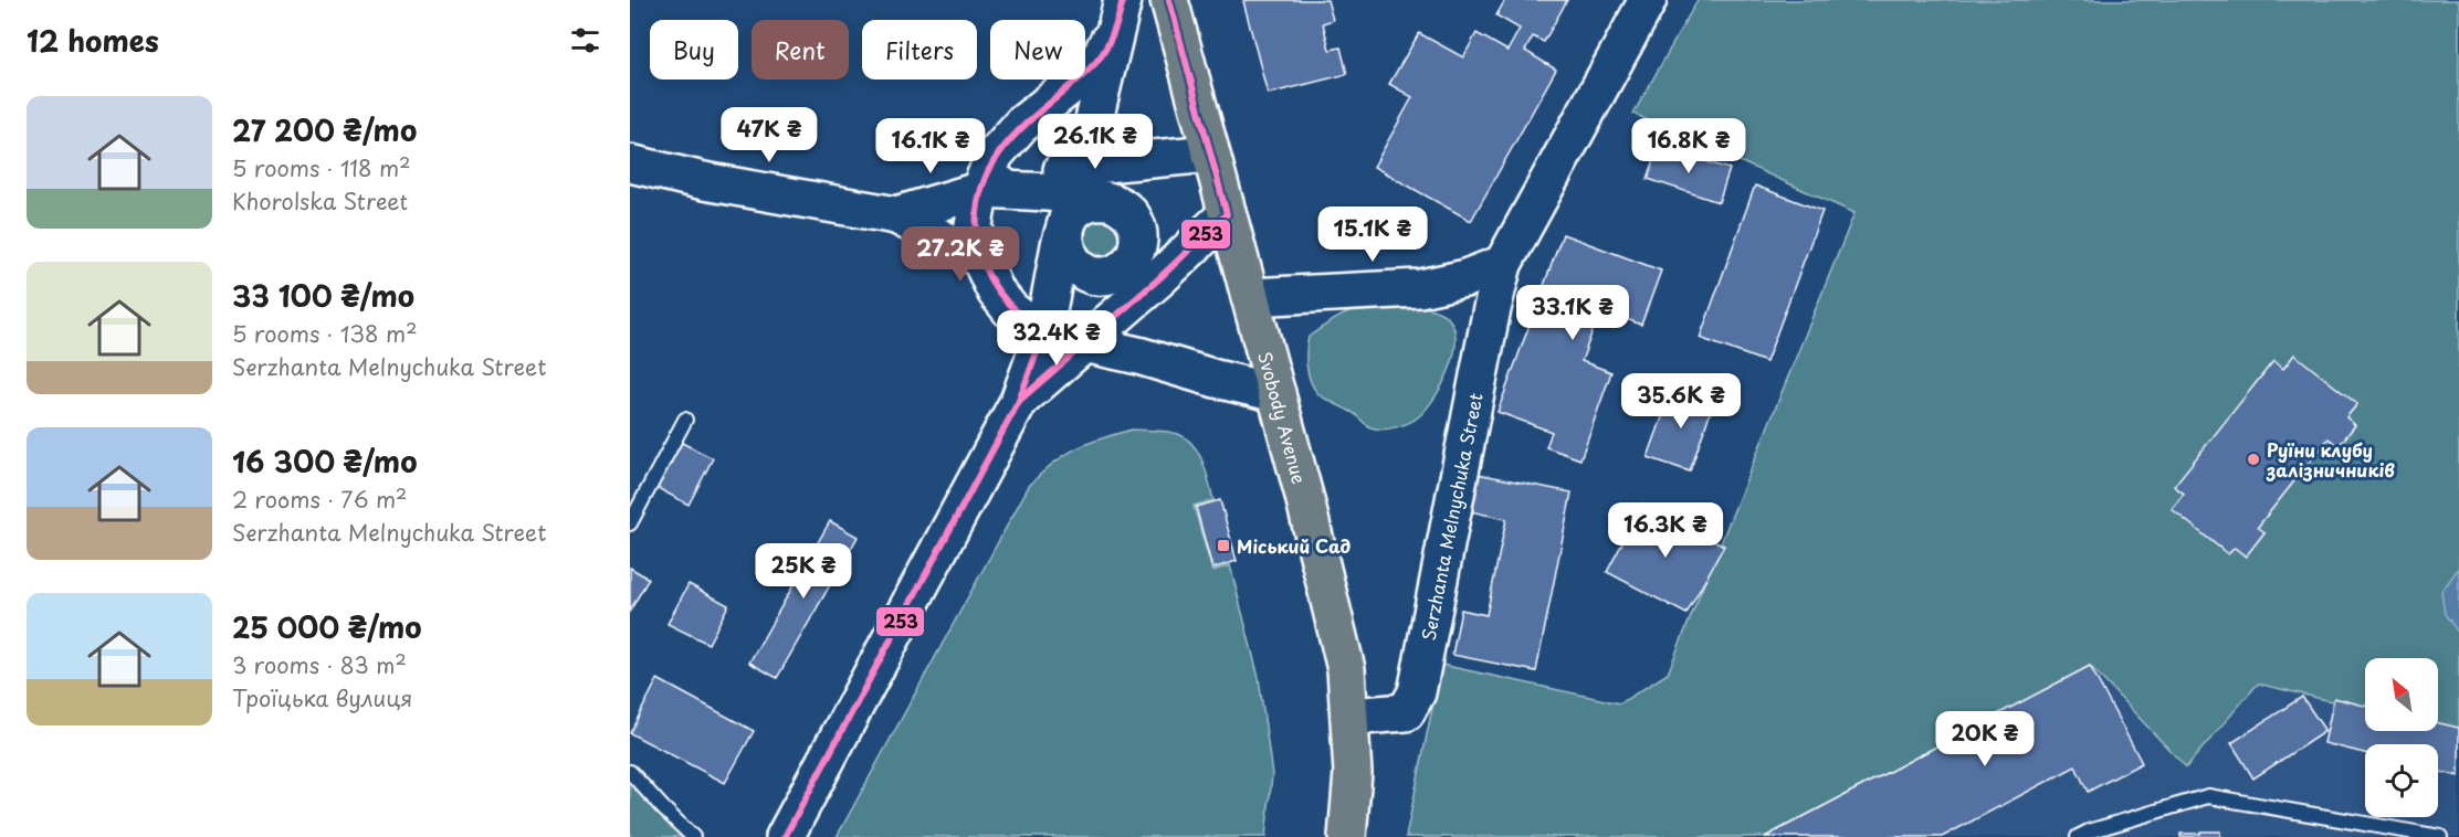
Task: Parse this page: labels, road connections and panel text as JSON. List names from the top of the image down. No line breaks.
{"streets":{"highway":["Svobody Avenue"],"main road":["Serzhanta Melnychuka Street"]},"crossings":[["Svobody Avenue","Serzhanta Melnychuka Street"]],"places":{"other":["Руїни клубу залізничників"],"transit":["Міський Сад"]},"lines":["transit line 253"],"north":"top left","page":{"heading":"12 homes","chip":["Buy","Rent","Filters","New"],"list":[{"name":"27 200 ₴/mo","note":"5 rooms · 118 m² · Khorolska Street"},{"name":"33 100 ₴/mo","note":"5 rooms · 138 m² · Serzhanta Melnychuka Street"},{"name":"16 300 ₴/mo","note":"2 rooms · 76 m² · Serzhanta Melnychuka Street"},{"name":"25 000 ₴/mo","note":"3 rooms · 83 m² · Троїцька вулиця"}],"price":["47K ₴","26.1K ₴","16.1K ₴","16.8K ₴","15.1K ₴","27.2K ₴","33.1K ₴","32.4K ₴","35.6K ₴","16.3K ₴","25K ₴","20K ₴"]}}
